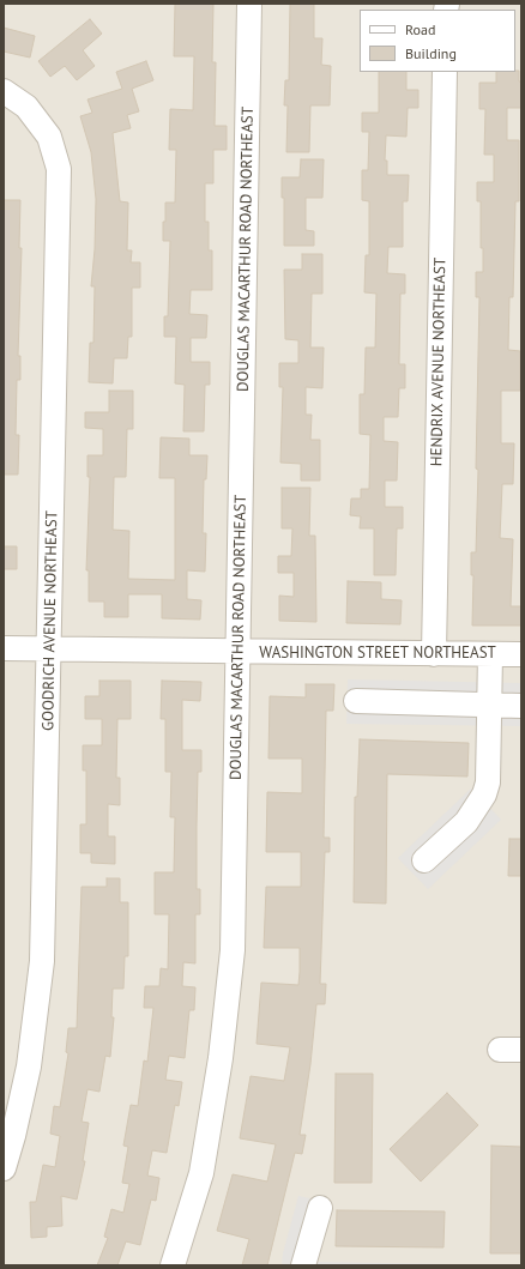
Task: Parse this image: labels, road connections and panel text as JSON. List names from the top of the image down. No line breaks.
{"streets":{"street":["DOUGLAS MACARTHUR ROAD NORTHEAST","HENDRIX AVENUE NORTHEAST","GOODRICH AVENUE NORTHEAST","WASHINGTON STREET NORTHEAST"]},"crossings":[["DOUGLAS MACARTHUR ROAD NORTHEAST","WASHINGTON STREET NORTHEAST"],["HENDRIX AVENUE NORTHEAST","WASHINGTON STREET NORTHEAST"],["GOODRICH AVENUE NORTHEAST","WASHINGTON STREET NORTHEAST"]],"legend":["Road","Building"]}
